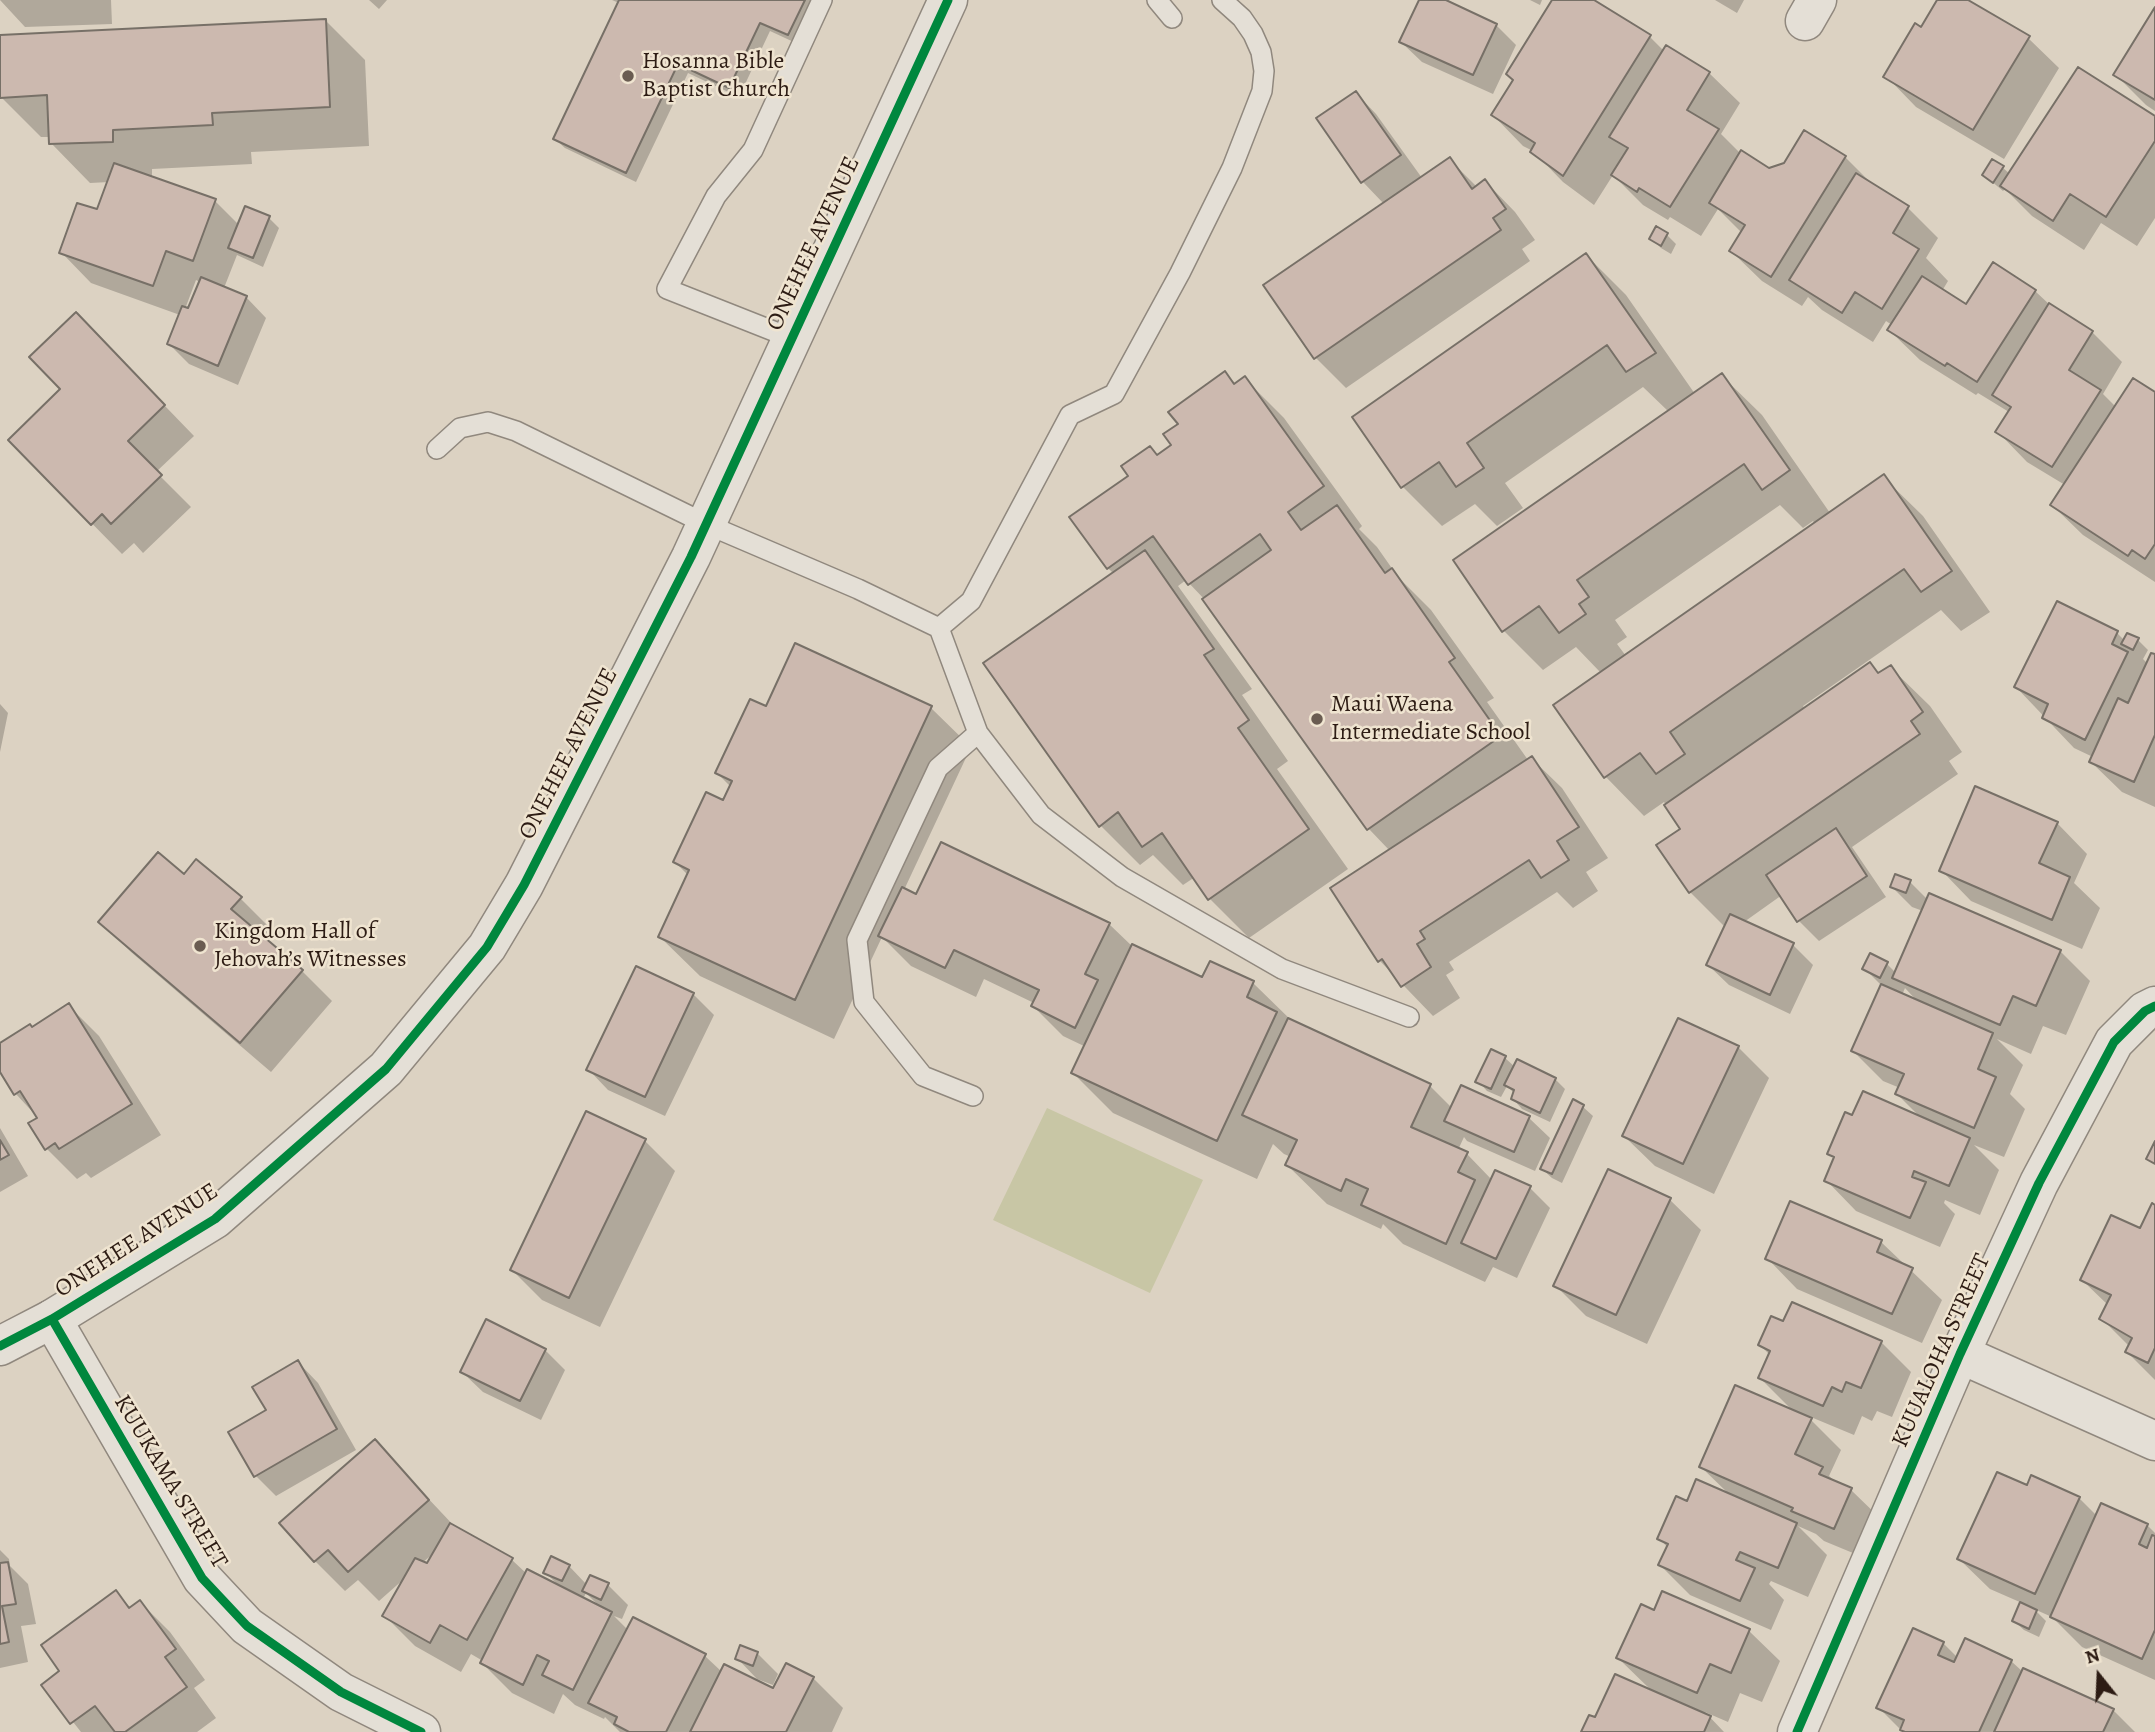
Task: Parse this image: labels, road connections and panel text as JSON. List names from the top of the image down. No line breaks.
{"streets":{"street":["ONEHEE AVENUE","KUUALOHA STREET","KUUKAMA STREET"]},"crossings":[["ONEHEE AVENUE","KUUKAMA STREET"]],"places":["Hosanna Bible Baptist Church","Maui Waena Intermediate School","Kingdom Hall of Jehovah’s Witnesses"],"north":"top"}
